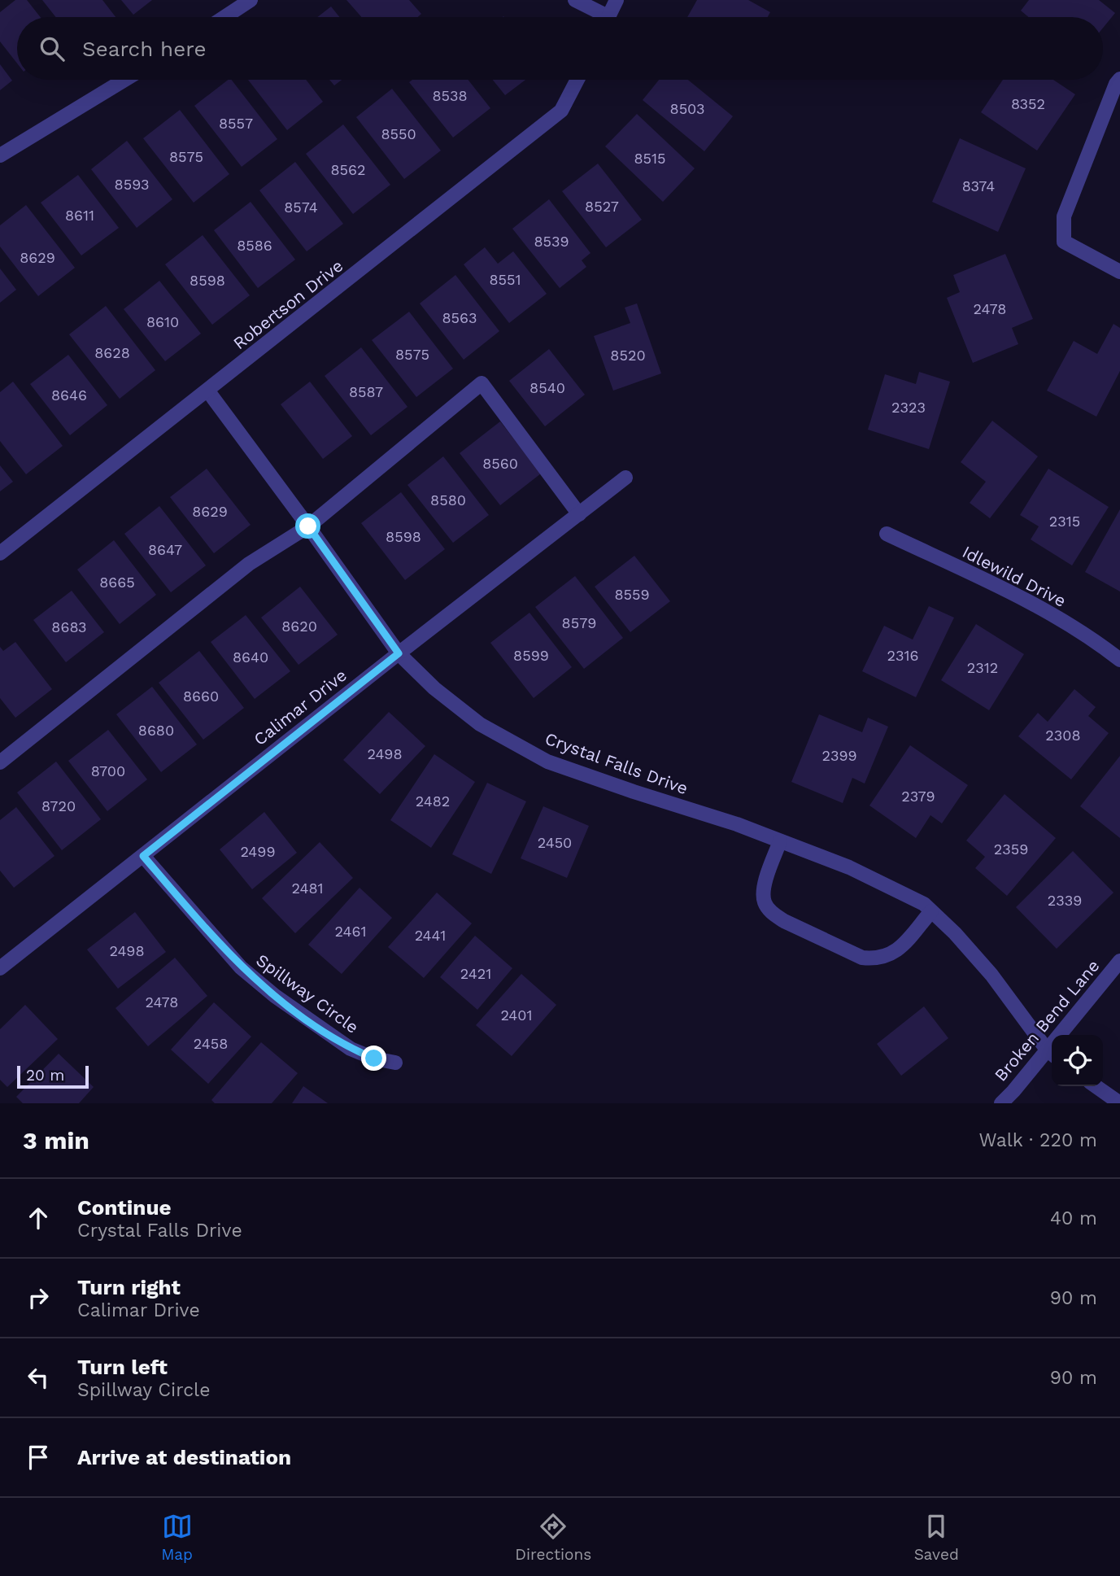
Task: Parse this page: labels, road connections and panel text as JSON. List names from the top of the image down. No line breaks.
{"streets":{"street":["Robertson Drive","Idlewild Drive","Calimar Drive","Crystal Falls Drive","Spillway Circle","Broken Bend Lane"]},"crossings":[["Robertson Drive","Crystal Falls Drive"],["Calimar Drive","Crystal Falls Drive"],["Calimar Drive","Spillway Circle"],["Crystal Falls Drive","Broken Bend Lane"]],"house_numbers":["8538","8352","8503","8557","8550","8575","8515","8562","8593","8374","8527","8574","8611","8539","8586","8629","8551","8598","2478","8563","8610","8628","8575","8520","8540","8587","8646","2323","8560","8580","8629","2315","8598","8647","8665","8559","8579","8620","8683","8599","2316","8640","2312","8660","8680","2308","2498","2399","8700","2379","2482","8720","2450","2359","2499","2481","2339","2461","2441","2498","2421","2478","2401","2458"],"scale_bar":"20 m","page":{"search":"Search here","scale":"20 m","heading":["3 min","Walk · 220 m"],"list":[["Continue","Crystal Falls Drive","40 m"],["Turn right","Calimar Drive","90 m"],["Turn left","Spillway Circle","90 m"],"Arrive at destination"],"nav":["Map","Directions","Saved"]}}
